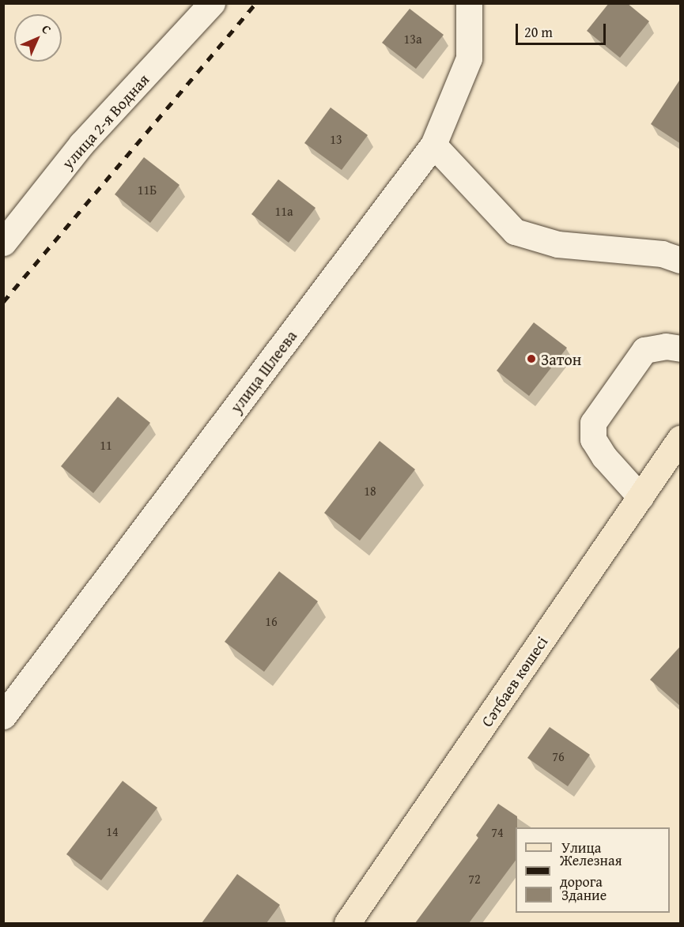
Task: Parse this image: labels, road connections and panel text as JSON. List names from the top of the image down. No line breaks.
{"streets":{"main road":["Сәтбаев көшесі"],"street":["улица 2-я Водная","улица Шлеева"]},"places":["Затон"],"house_numbers":["13а","13","11Б","11а","11","18","16","76","14","74","72"],"legend":["Улица","Железная дорога","Здание"],"scale_bar":"20 m","north":"top right"}
